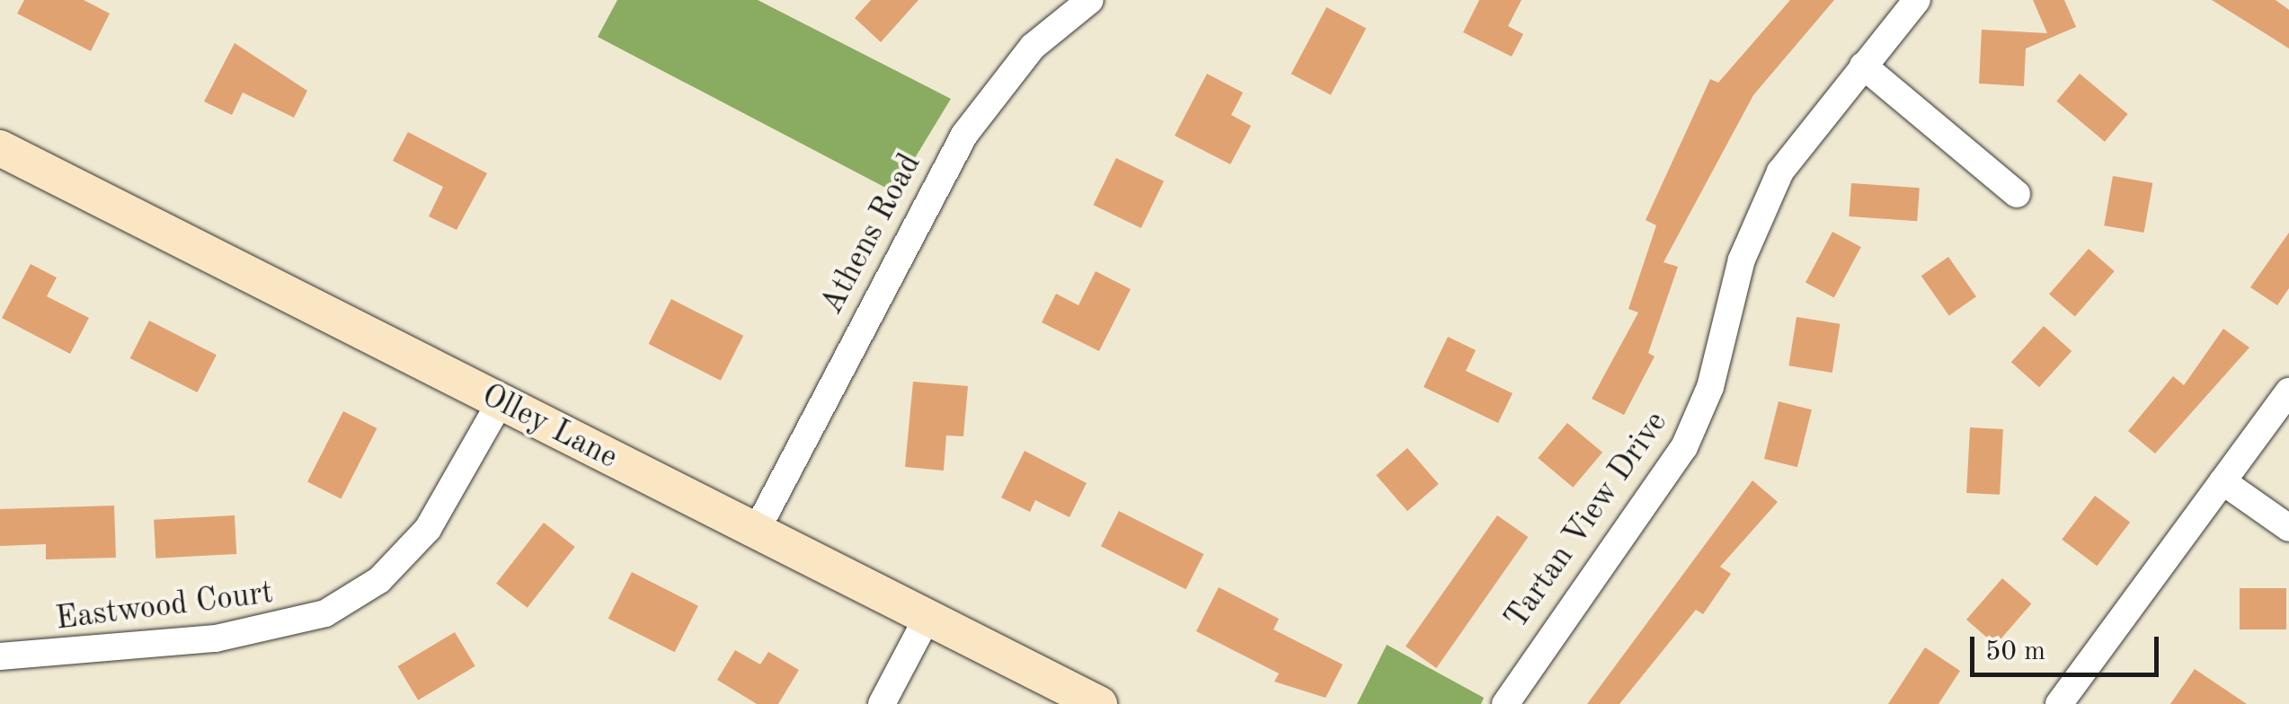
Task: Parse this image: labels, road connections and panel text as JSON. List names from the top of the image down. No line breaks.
{"streets":{"main road":["Olley Lane"],"street":["Athens Road","Tartan View Drive","Eastwood Court"]},"crossings":[["Athens Road","Olley Lane"],["Olley Lane","Eastwood Court"]],"scale_bar":"50 m"}
